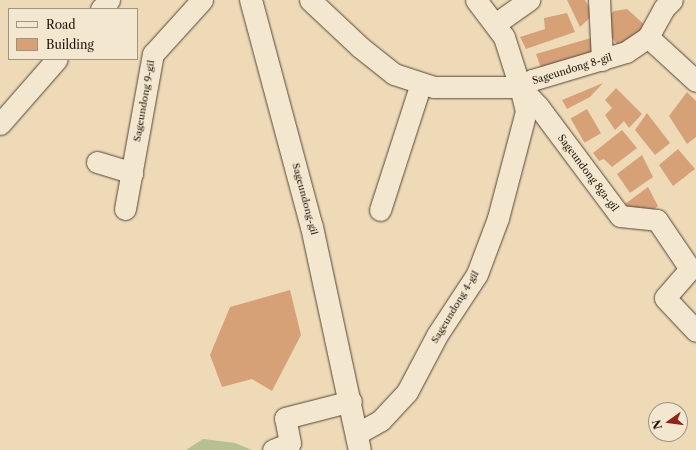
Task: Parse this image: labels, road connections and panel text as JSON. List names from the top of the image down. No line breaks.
{"streets":{"street":["Sageundong 8-gil","Sageundong 9-gil","Sageundong 8ga-gil","Sageundong-gil","Sageundong 4-gil"]},"crossings":[["Sageundong 8-gil","Sageundong 8ga-gil"],["Sageundong 8-gil","Sageundong 4-gil"],["Sageundong 8ga-gil","Sageundong 4-gil"],["Sageundong-gil","Sageundong 4-gil"]],"legend":["Road","Building"],"north":"left"}
